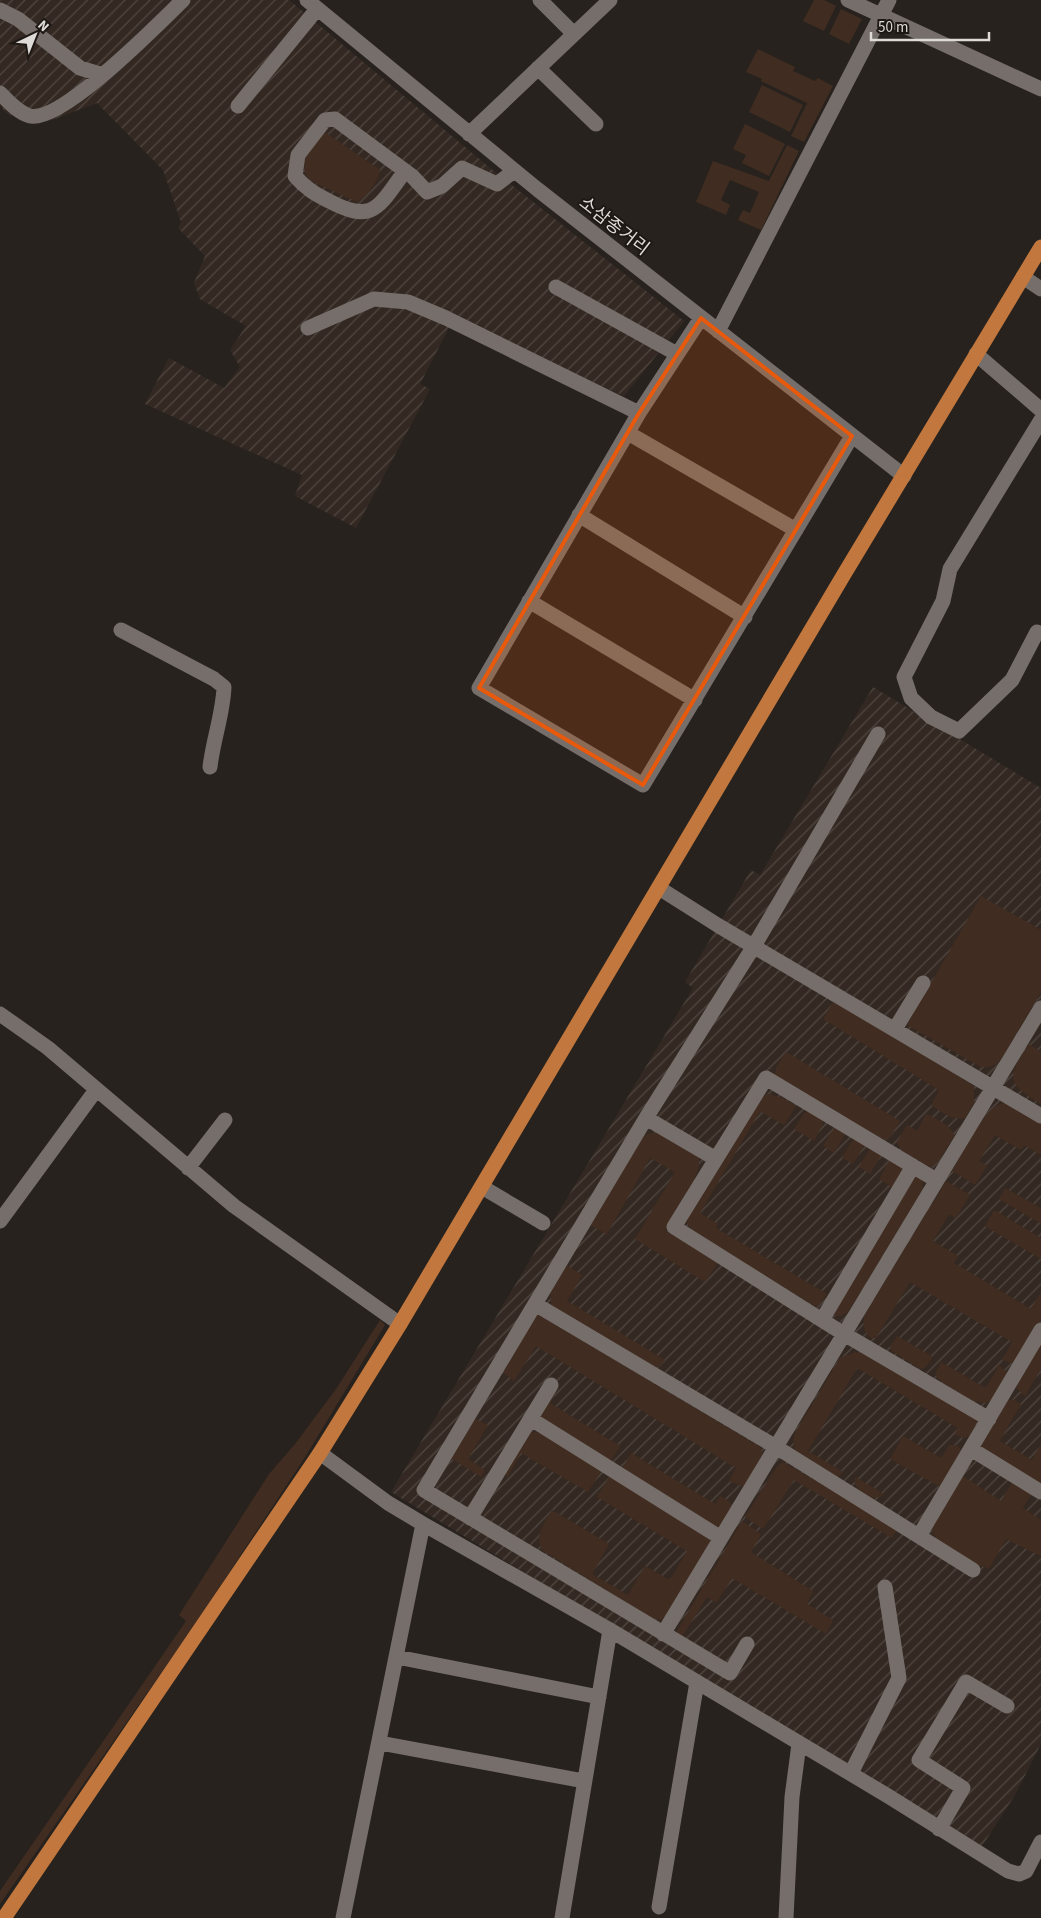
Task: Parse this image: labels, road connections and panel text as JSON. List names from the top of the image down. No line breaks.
{"streets":{"street":["소삼종거리"]},"scale_bar":"50 m","north":"top right"}
